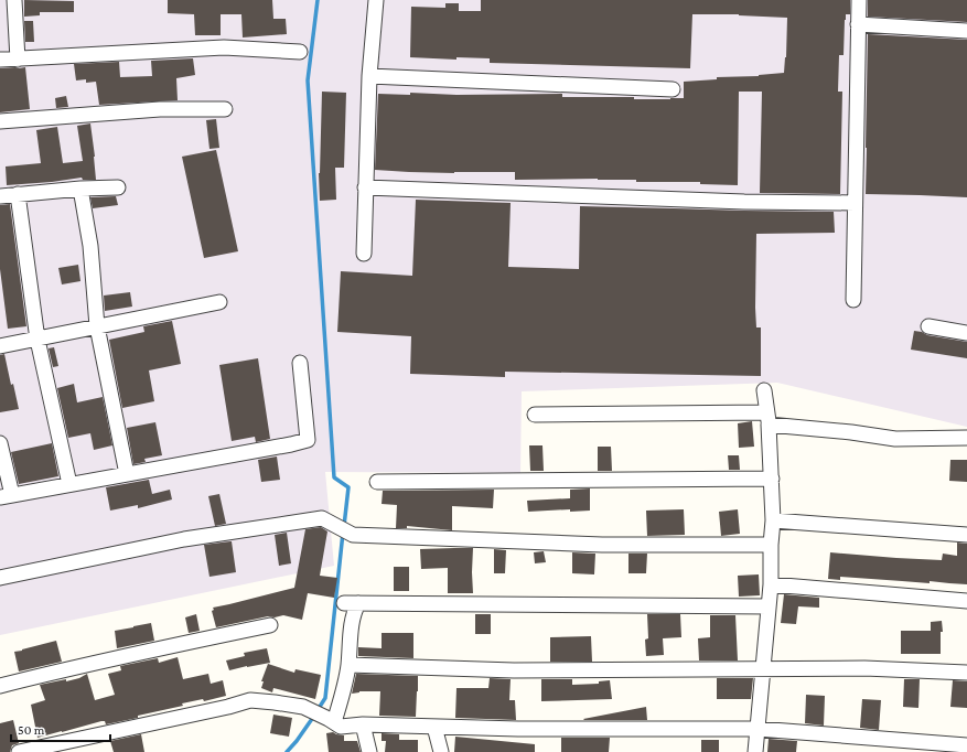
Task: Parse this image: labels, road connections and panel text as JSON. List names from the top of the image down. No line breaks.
{"scale_bar":"50 m"}
